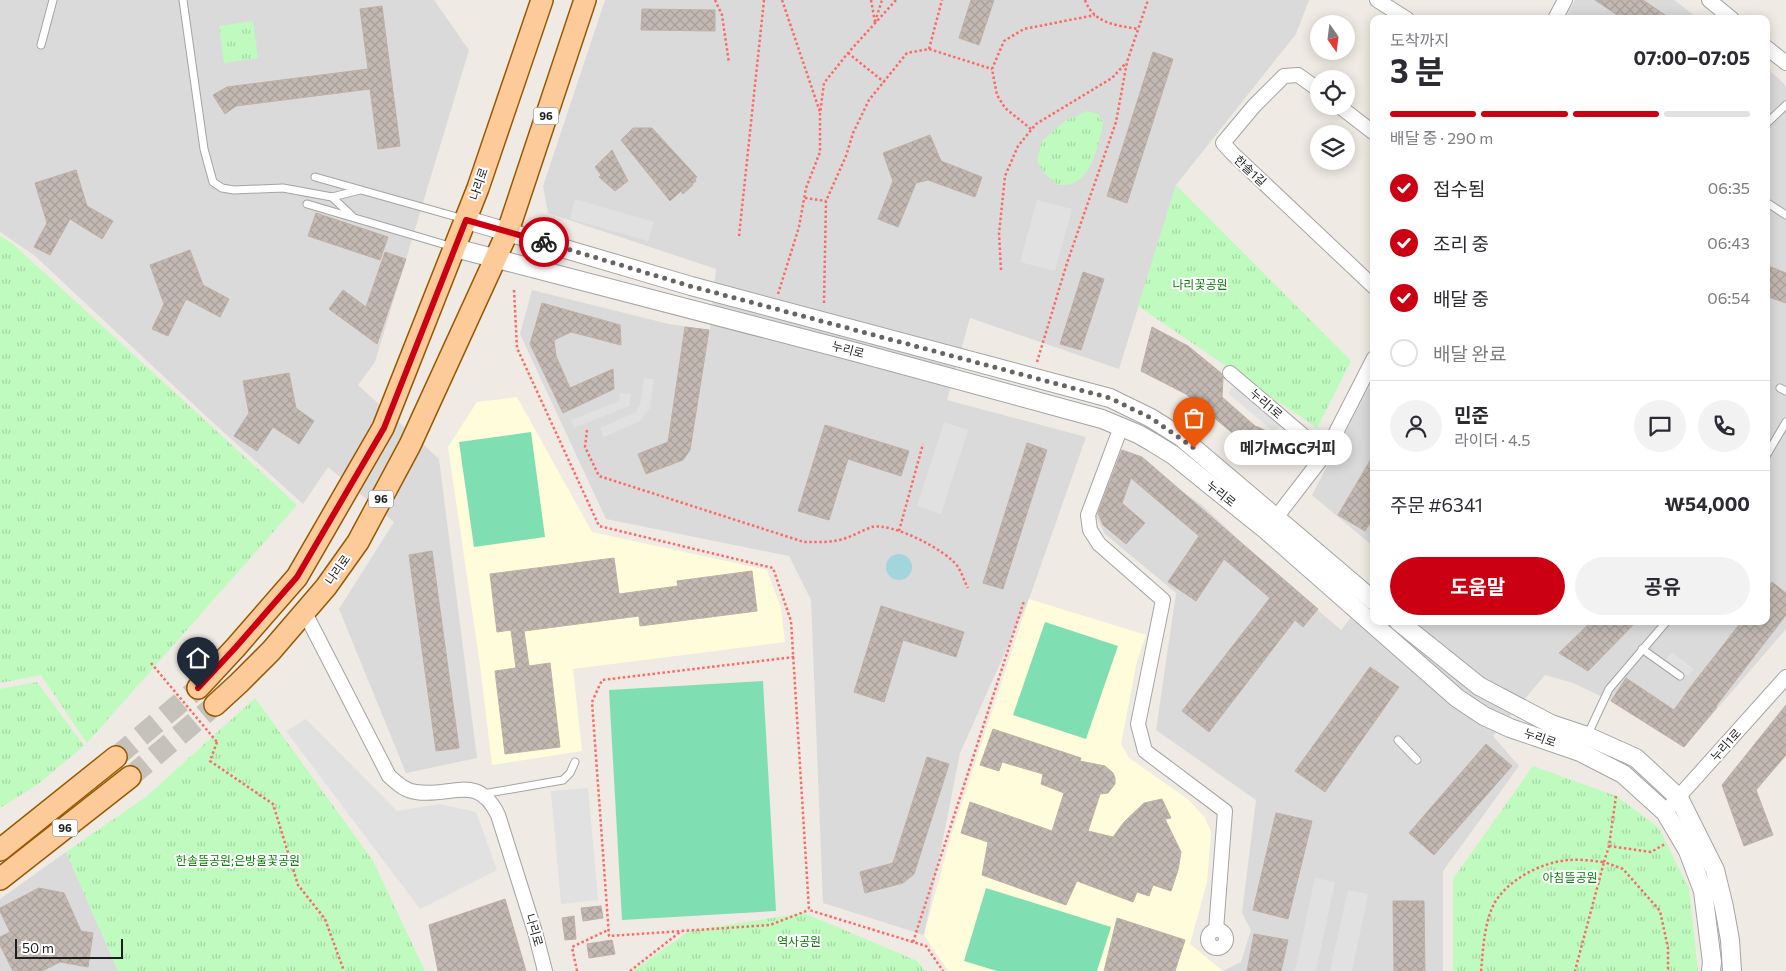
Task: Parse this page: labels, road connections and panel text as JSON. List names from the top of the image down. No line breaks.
{"streets":{"main road":["96","나리로"],"street":["한솔1길","누리로","누리1로"]},"crossings":[["나리로","누리로"],["누리로","누리1로"]],"parks":["나리꽃공원","한솔뜰공원;은방울꽃공원","아침뜰공원","역사공원"],"places":["메가MGC커피"],"scale_bar":"50 m","north":"bottom","page":{"heading":["3 분","도착까지","07:00–07:05"],"panel":["민준","라이더 · 4.5","주문 #6341","₩54,000"],"bar":"배달 중 · 290 m","list":[["접수됨","06:35"],["조리 중","06:43"],["배달 중","06:54"],"배달 완료"],"bubble":"메가MGC커피","buttons":["도움말","공유"],"scale":"50 m"}}
